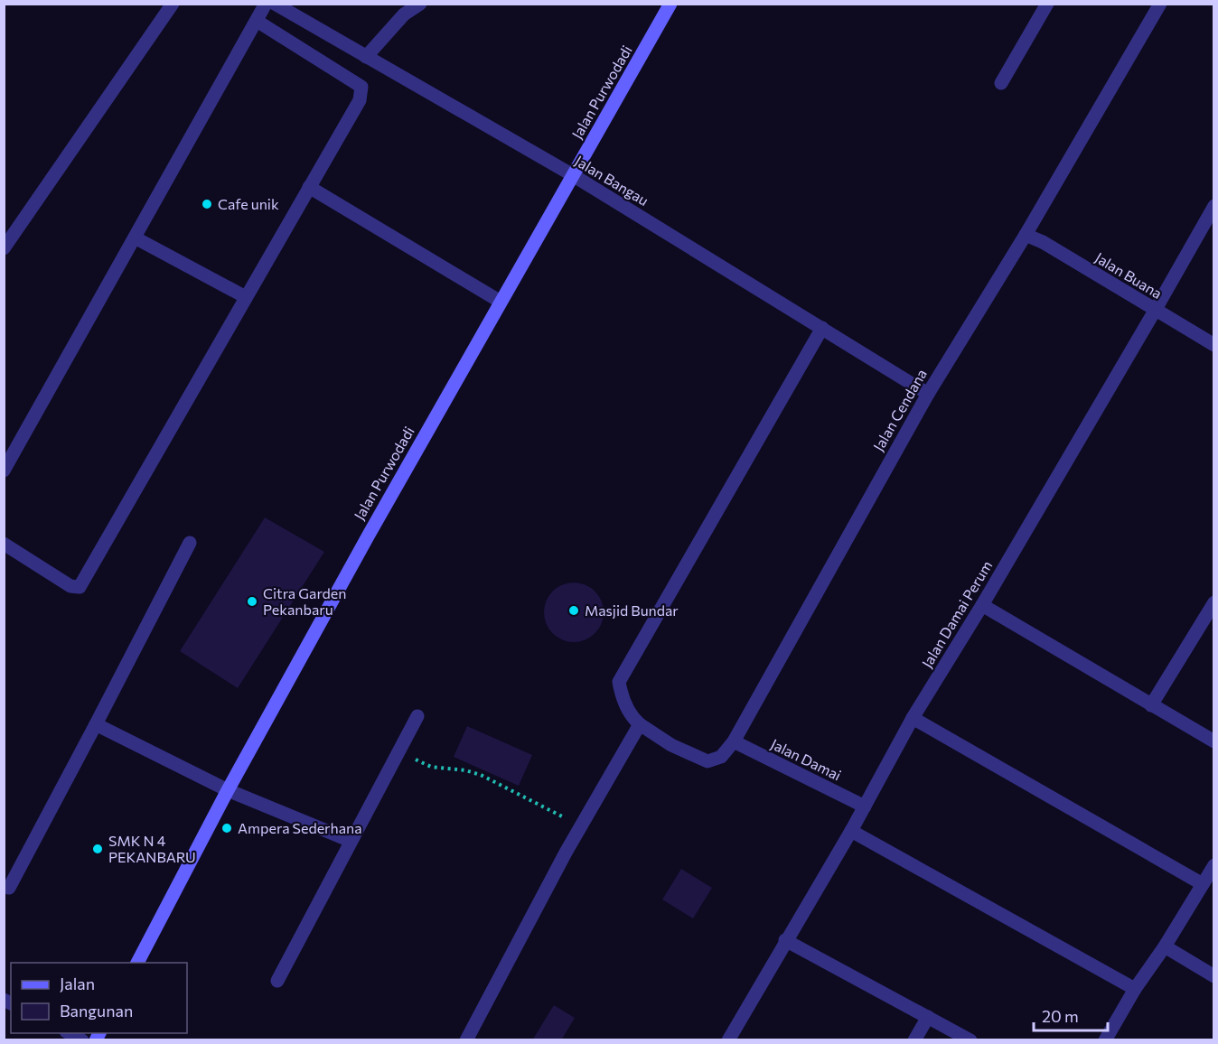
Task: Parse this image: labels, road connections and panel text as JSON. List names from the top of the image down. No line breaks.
{"streets":{"street":["Jalan Purwodadi","Jalan Bangau","Jalan Buana","Jalan Cendana","Jalan Damai Perum","Jalan Damai"]},"crossings":[["Jalan Purwodadi","Jalan Bangau"],["Jalan Bangau","Jalan Cendana"],["Jalan Buana","Jalan Cendana"],["Jalan Buana","Jalan Damai Perum"],["Jalan Cendana","Jalan Damai"],["Jalan Damai Perum","Jalan Damai"]],"places":["Cafe unik","Citra Garden Pekanbaru","Masjid Bundar","Ampera Sederhana","SMK N 4 PEKANBARU"],"legend":["Jalan","Bangunan"],"scale_bar":"20 m"}
